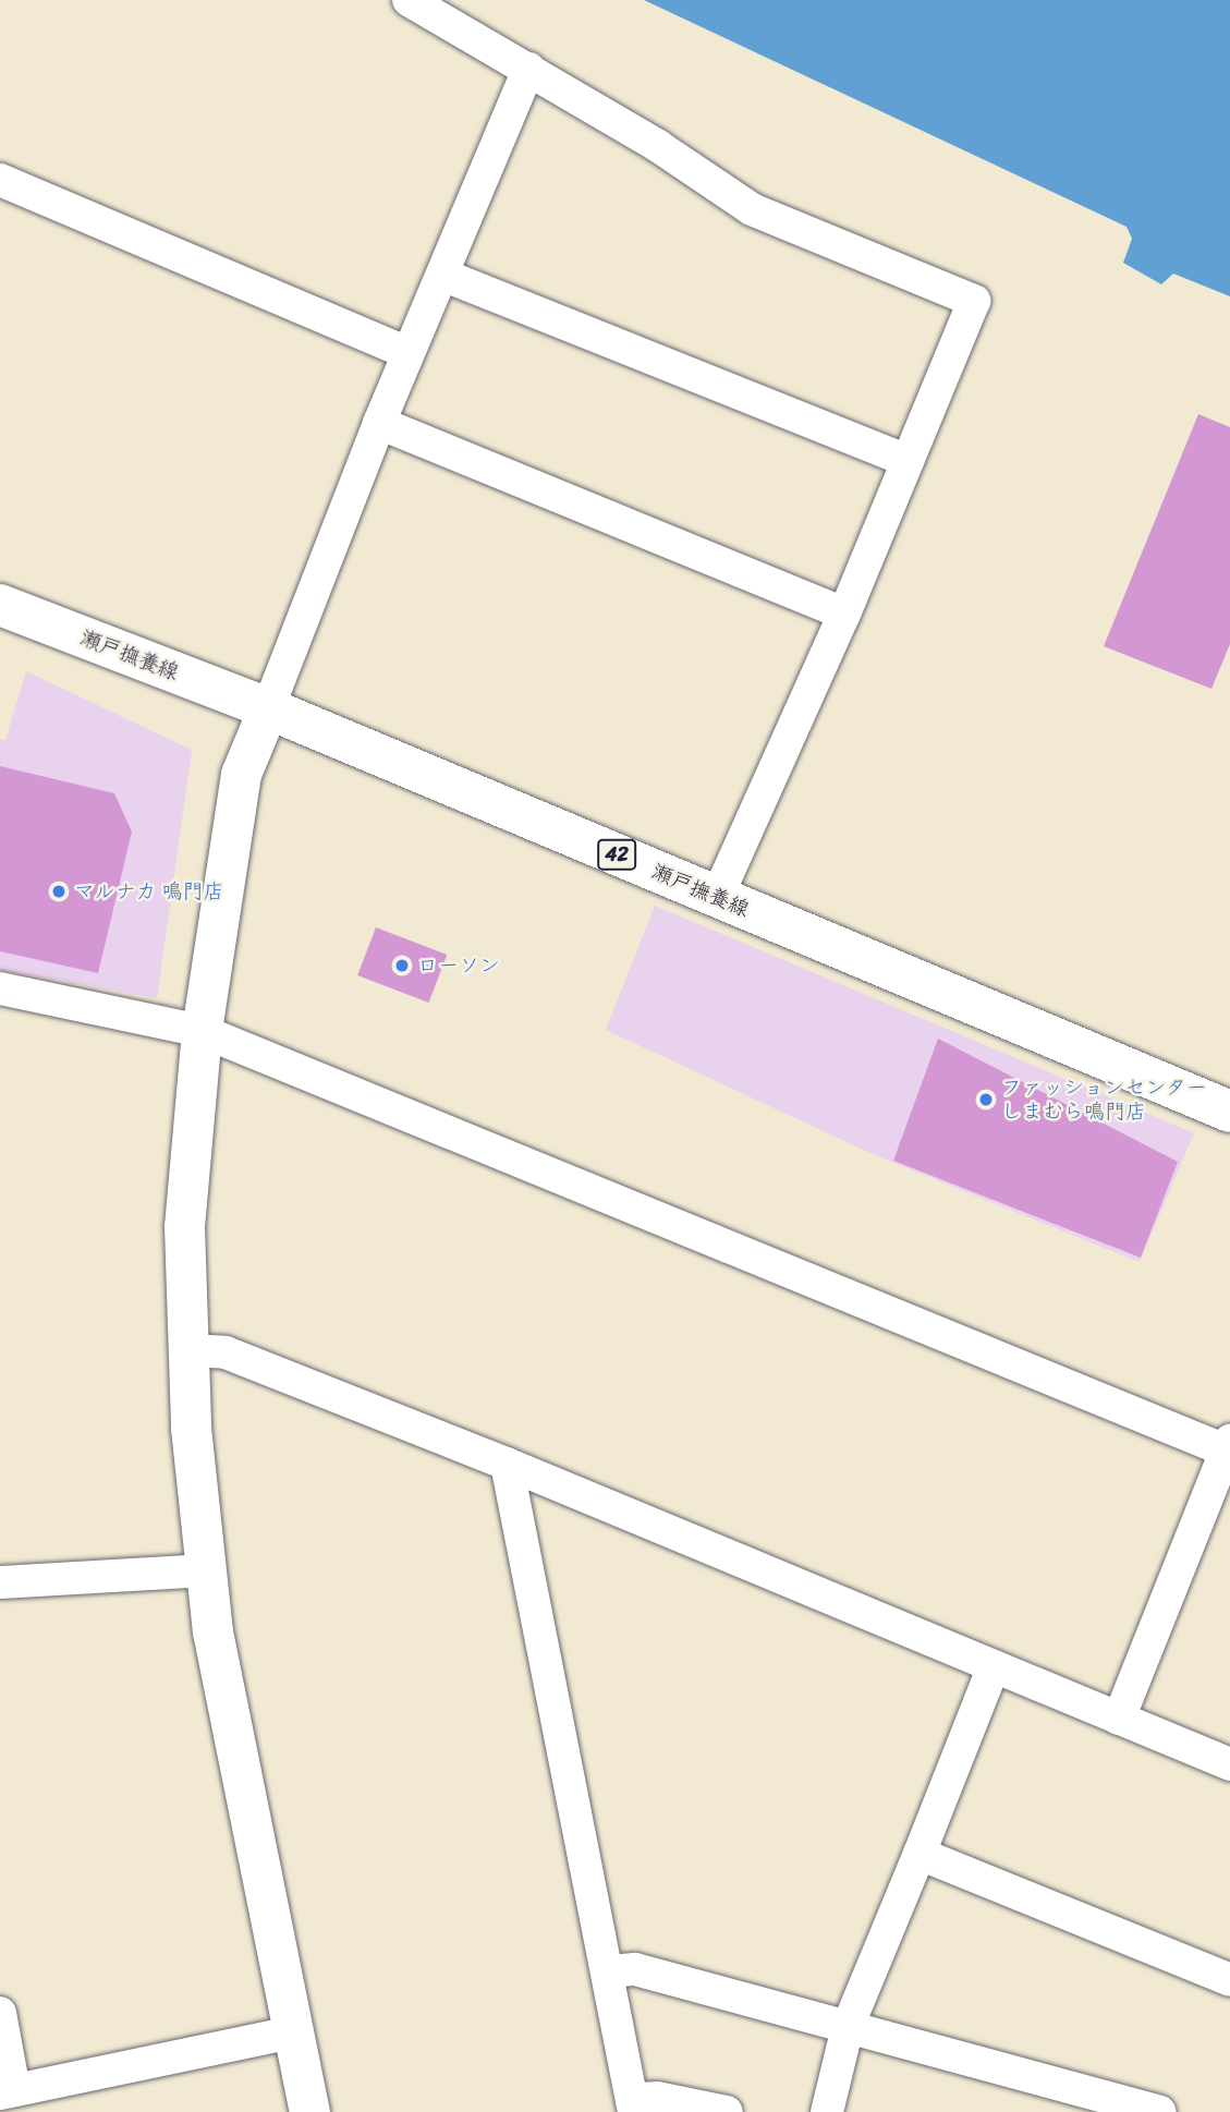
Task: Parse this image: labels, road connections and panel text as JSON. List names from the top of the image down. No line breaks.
{"streets":{"main road":["瀬戸撫養線","42"]},"places":["マルナカ 鳴門店","ローソン","ファッションセンター しまむら鳴門店"]}
